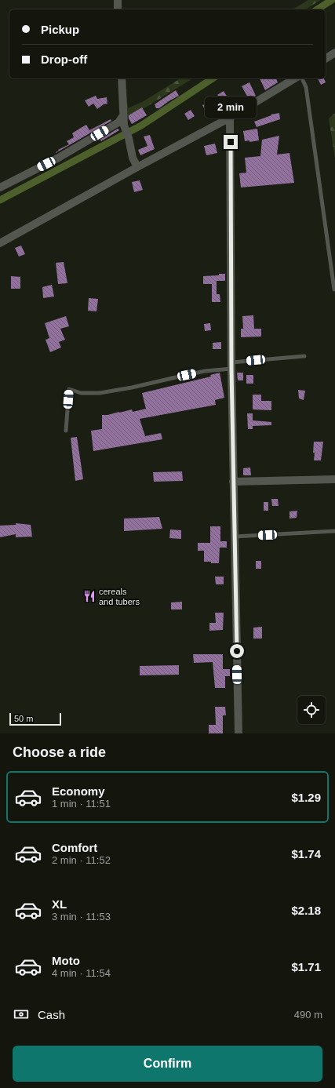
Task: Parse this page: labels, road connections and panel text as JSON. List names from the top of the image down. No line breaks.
{"places":{"restaurant":["cereals and tubers"]},"scale_bar":"50 m","page":{"banner":["Pickup","Drop-off"],"bubble":"2 min","scale":"50 m","heading":"Choose a ride","list":[{"name":"Economy","note":"1 min · 11:51","value":"$1.29"},{"name":"Comfort","note":"2 min · 11:52","value":"$1.74"},{"name":"XL","note":"3 min · 11:53","value":"$2.18"},{"name":"Moto","note":"4 min · 11:54","value":"$1.71"}],"pay":["Cash","490 m"],"buttons":"Confirm"}}
